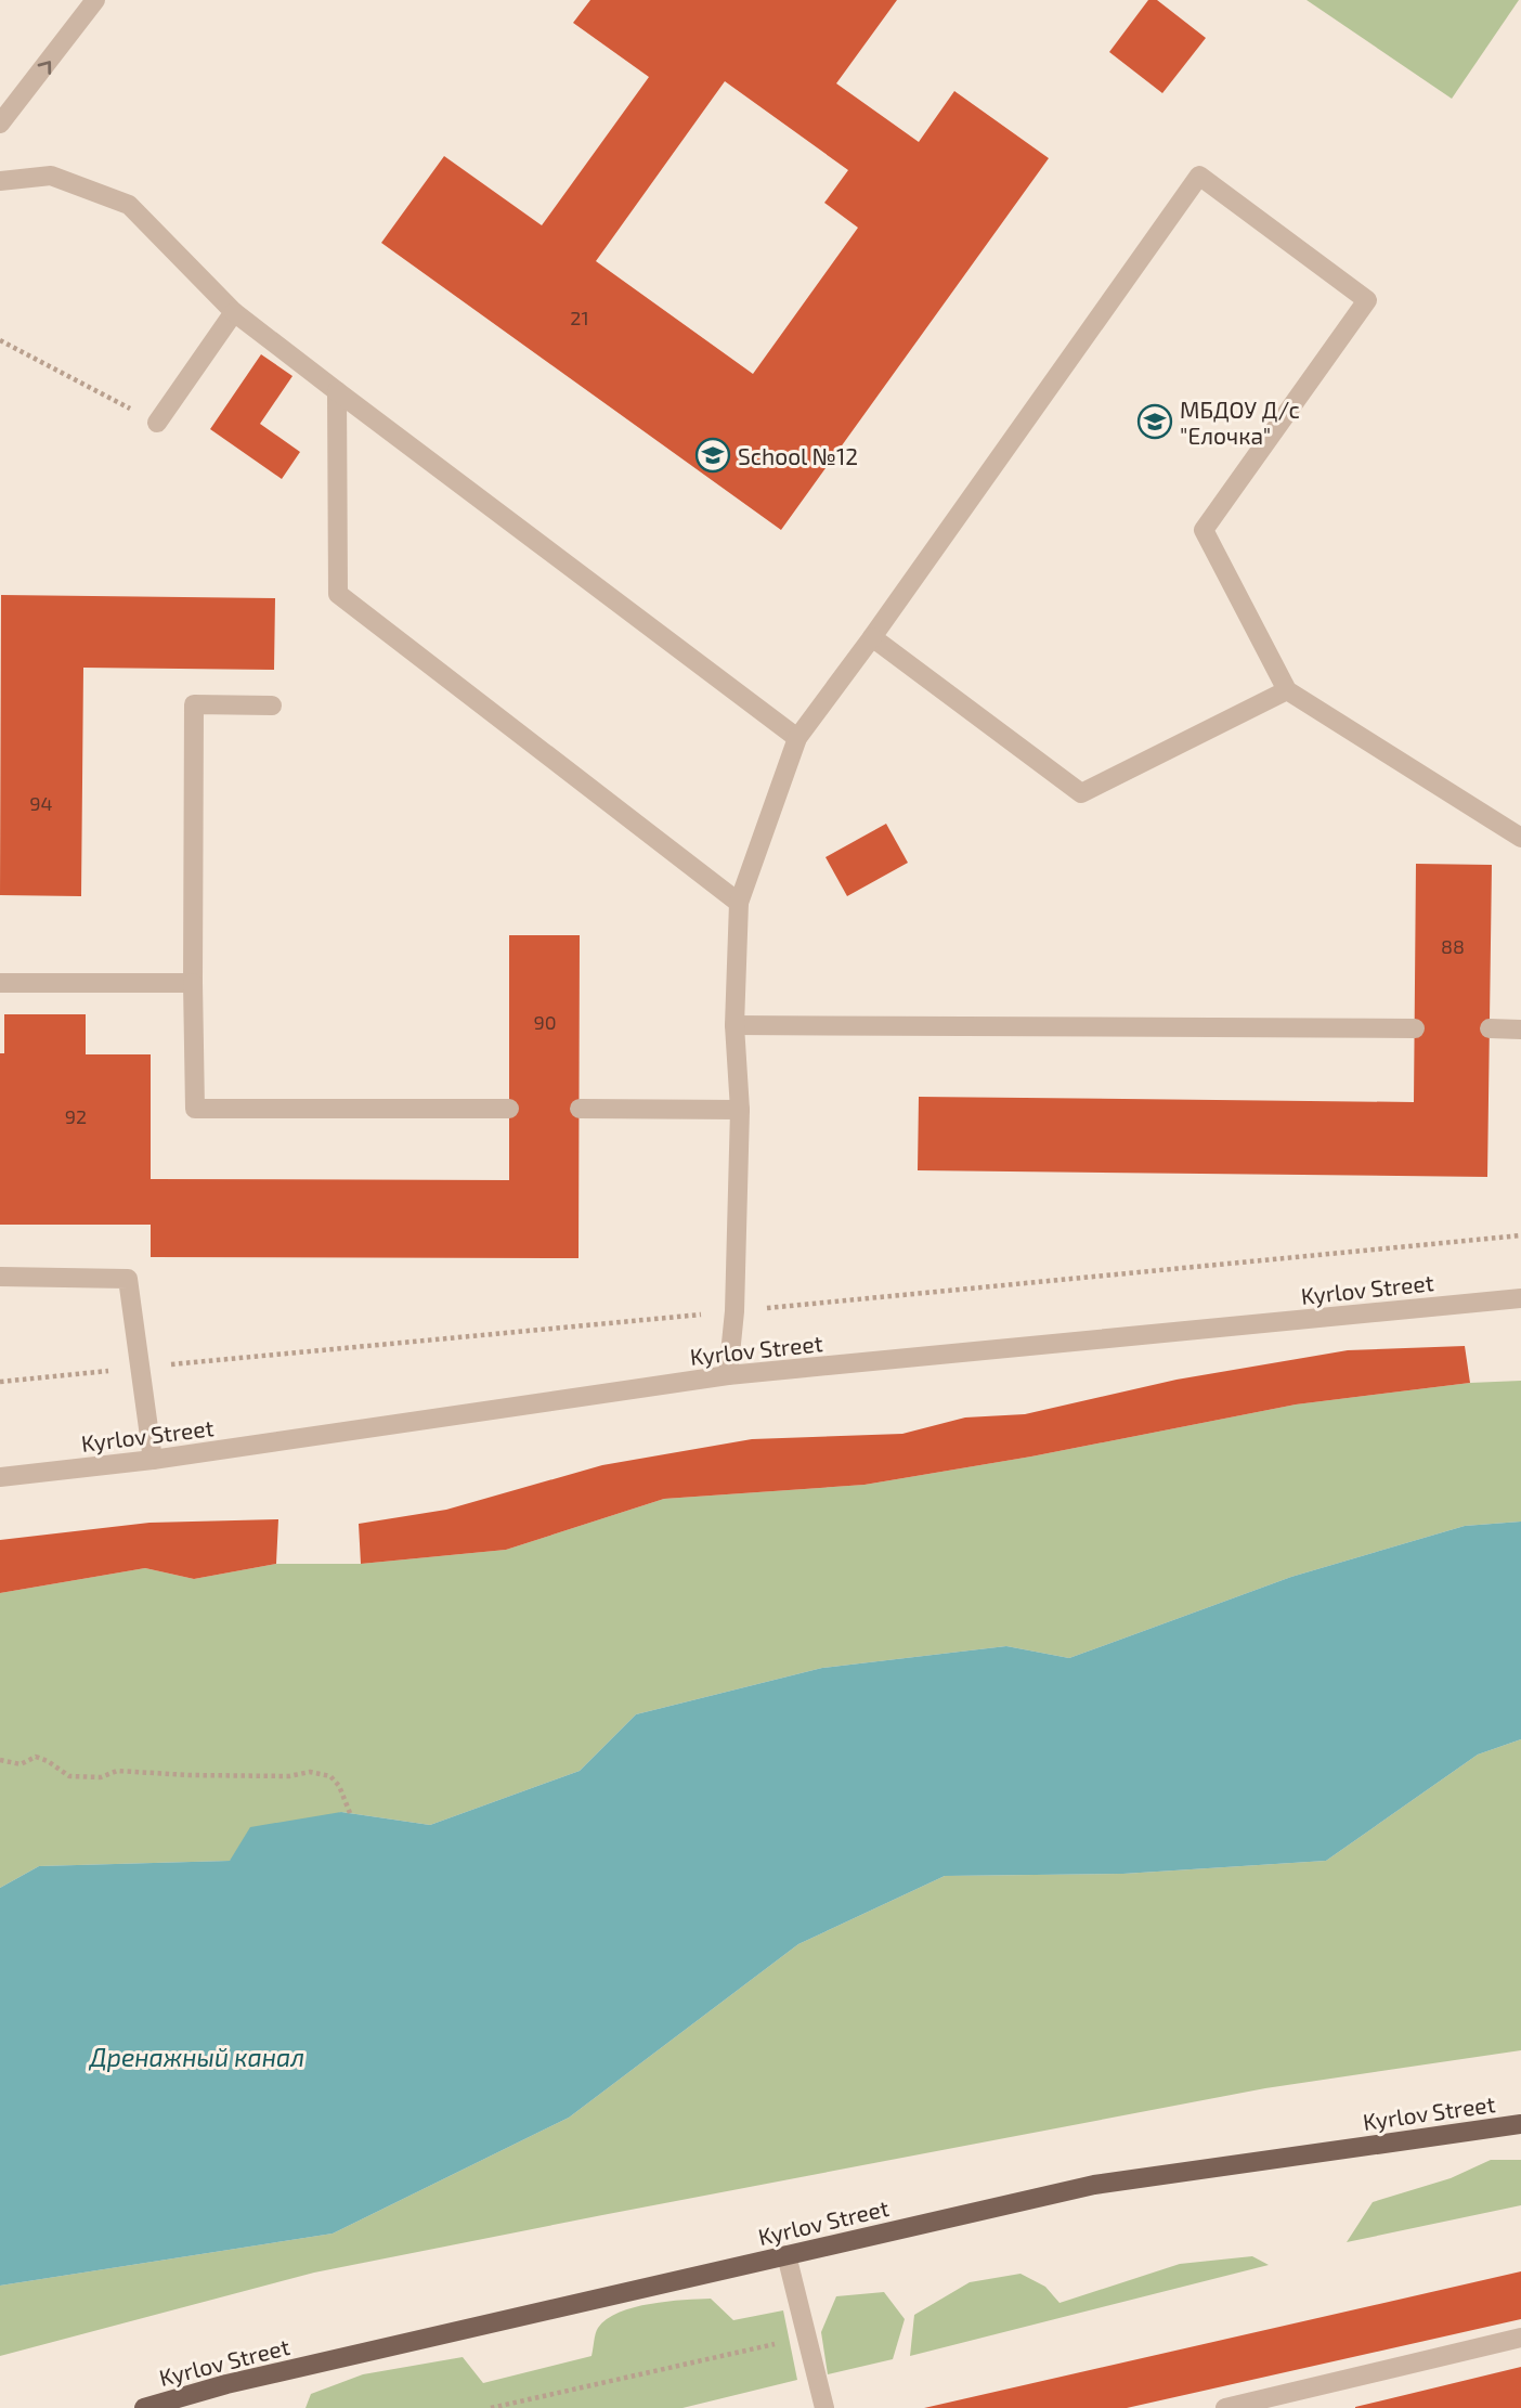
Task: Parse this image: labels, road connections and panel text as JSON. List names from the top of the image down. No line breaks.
{"streets":{"main road":["Kyrlov Street"]},"water":["Дренажный канал"],"places":{"school or university":["МБДОУ Д/с \"Елочка\"","School №12"]},"house_numbers":["21","94","88","90","92"]}
